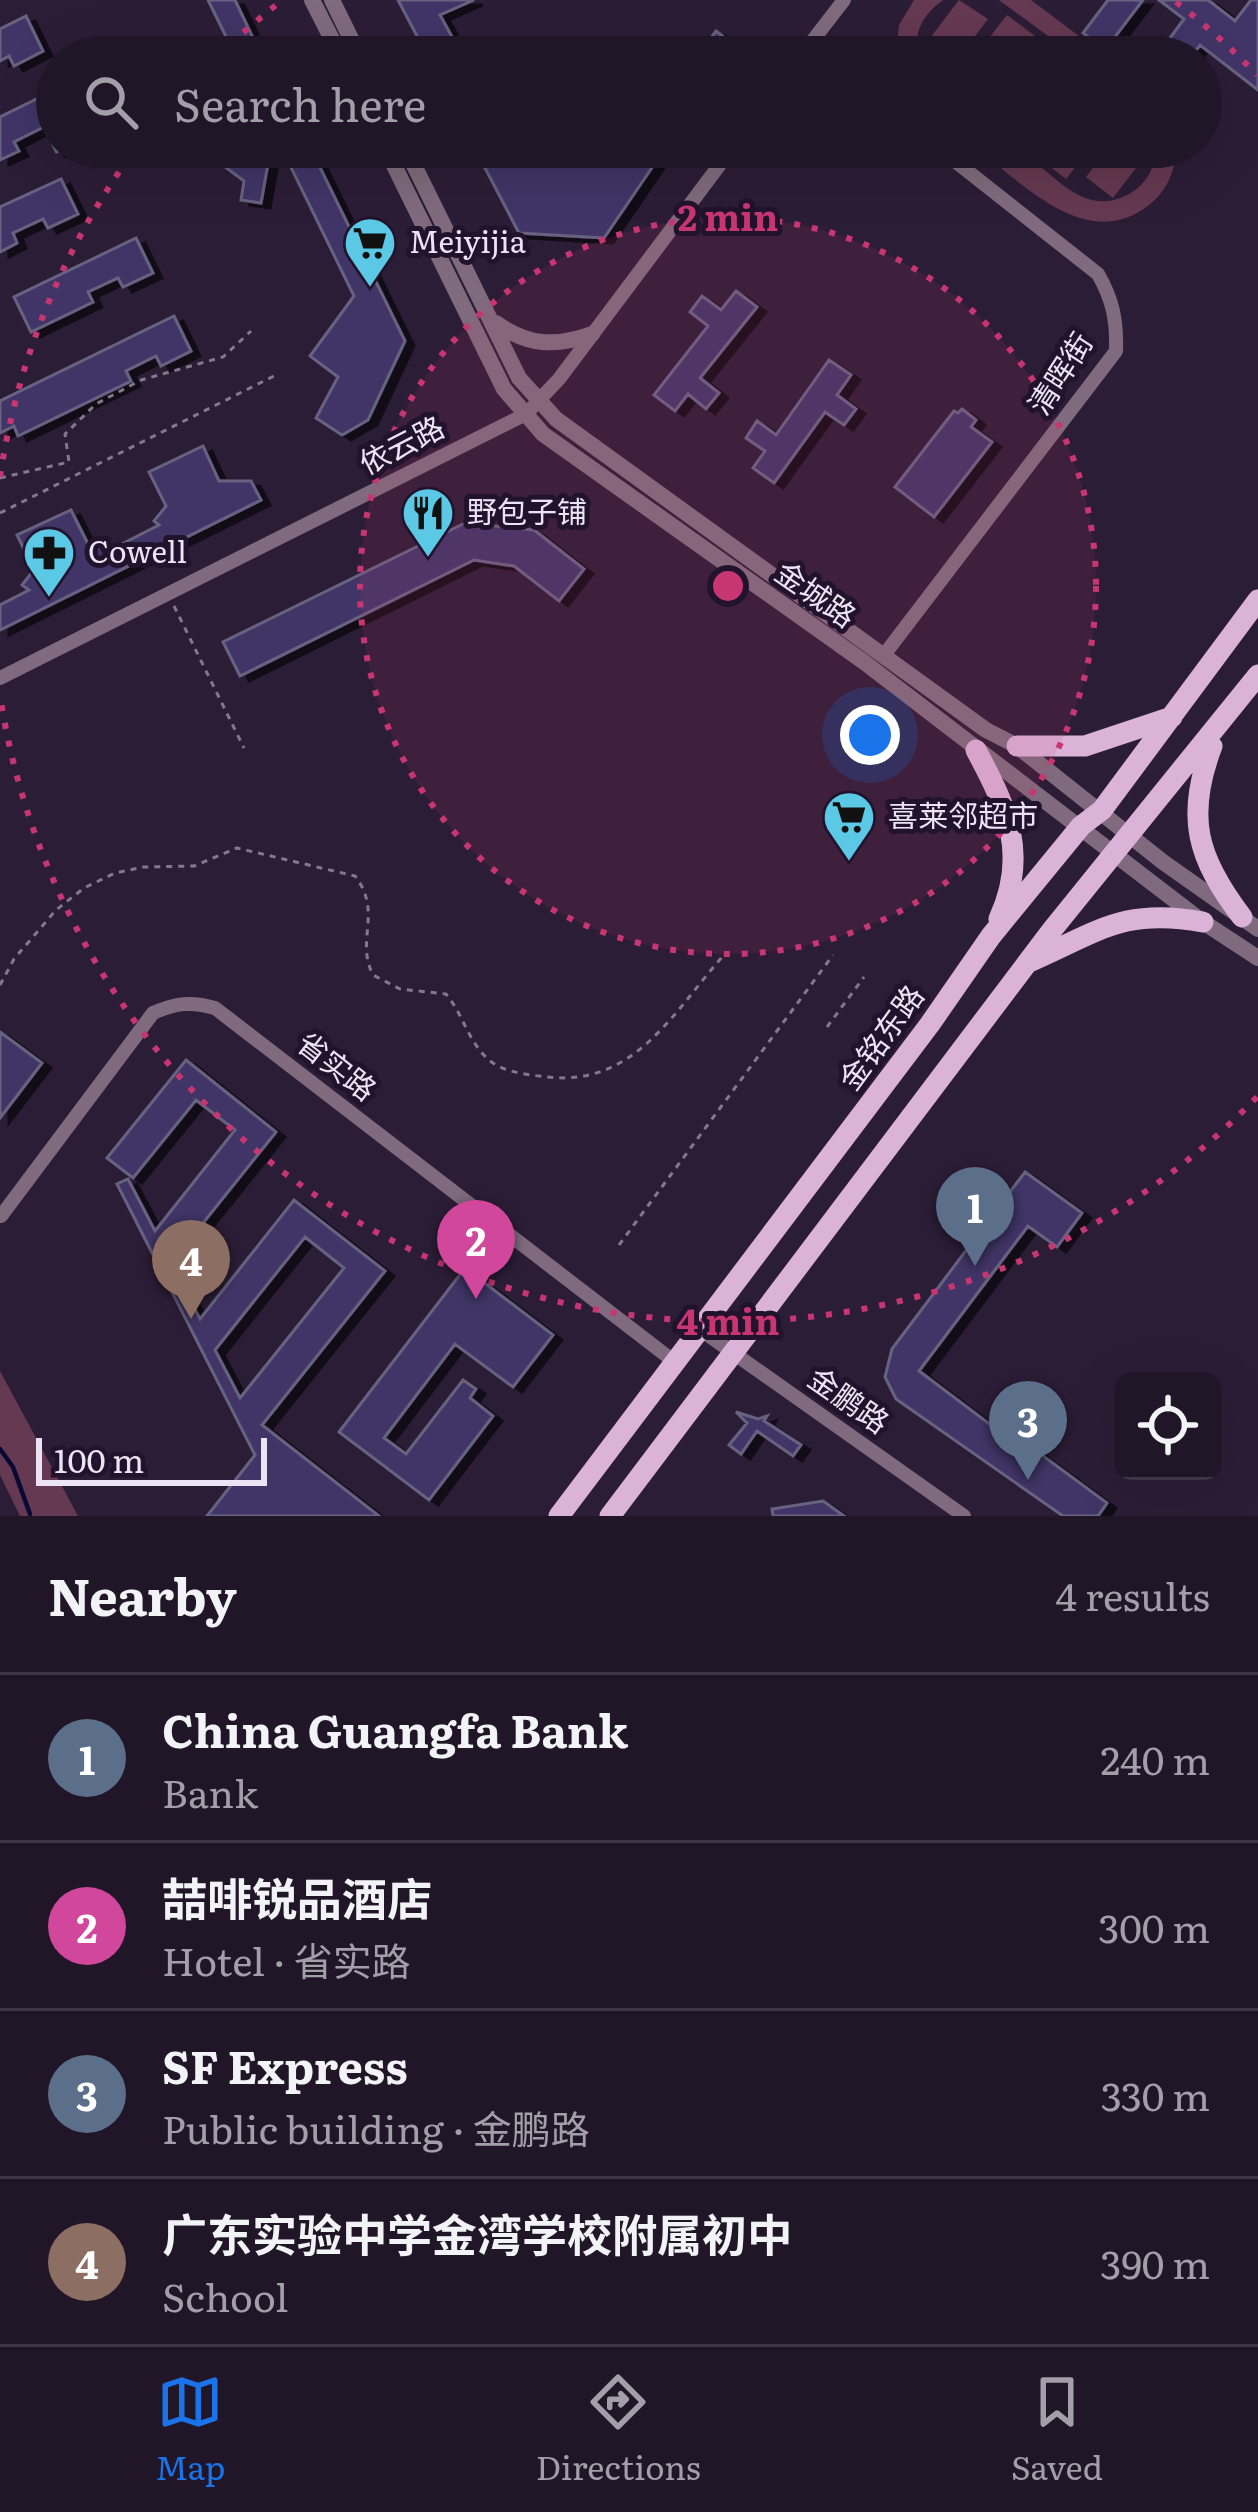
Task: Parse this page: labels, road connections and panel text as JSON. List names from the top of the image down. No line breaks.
{"streets":{"main road":["金铭东路"],"street":["清晖街","依云路","金城路","省实路","金鹏路"]},"crossings":[["清晖街","金城路"],["依云路","金城路"],["金城路","金铭东路"],["金铭东路","省实路"],["金铭东路","金鹏路"]],"places":{"supermarket":["Meiyijia","喜莱邻超市"],"restaurant":["野包子铺"],"pharmacy":["Cowell"]},"scale_bar":"100 m","page":{"search":"Search here","pins":["1","2","4","3"],"scale":"100 m","heading":["Nearby","4 results"],"list":[{"mark":"1","name":"China Guangfa Bank","note":"Bank","value":"240 m"},{"mark":"2","name":"喆啡锐品酒店","note":"Hotel · 省实路","value":"300 m"},{"mark":"3","name":"SF Express","note":"Public building · 金鹏路","value":"330 m"},{"mark":"4","name":"广东实验中学金湾学校附属初中","note":"School","value":"390 m"}],"nav":["Map","Directions","Saved"]},"rings":["2 min","4 min"]}
